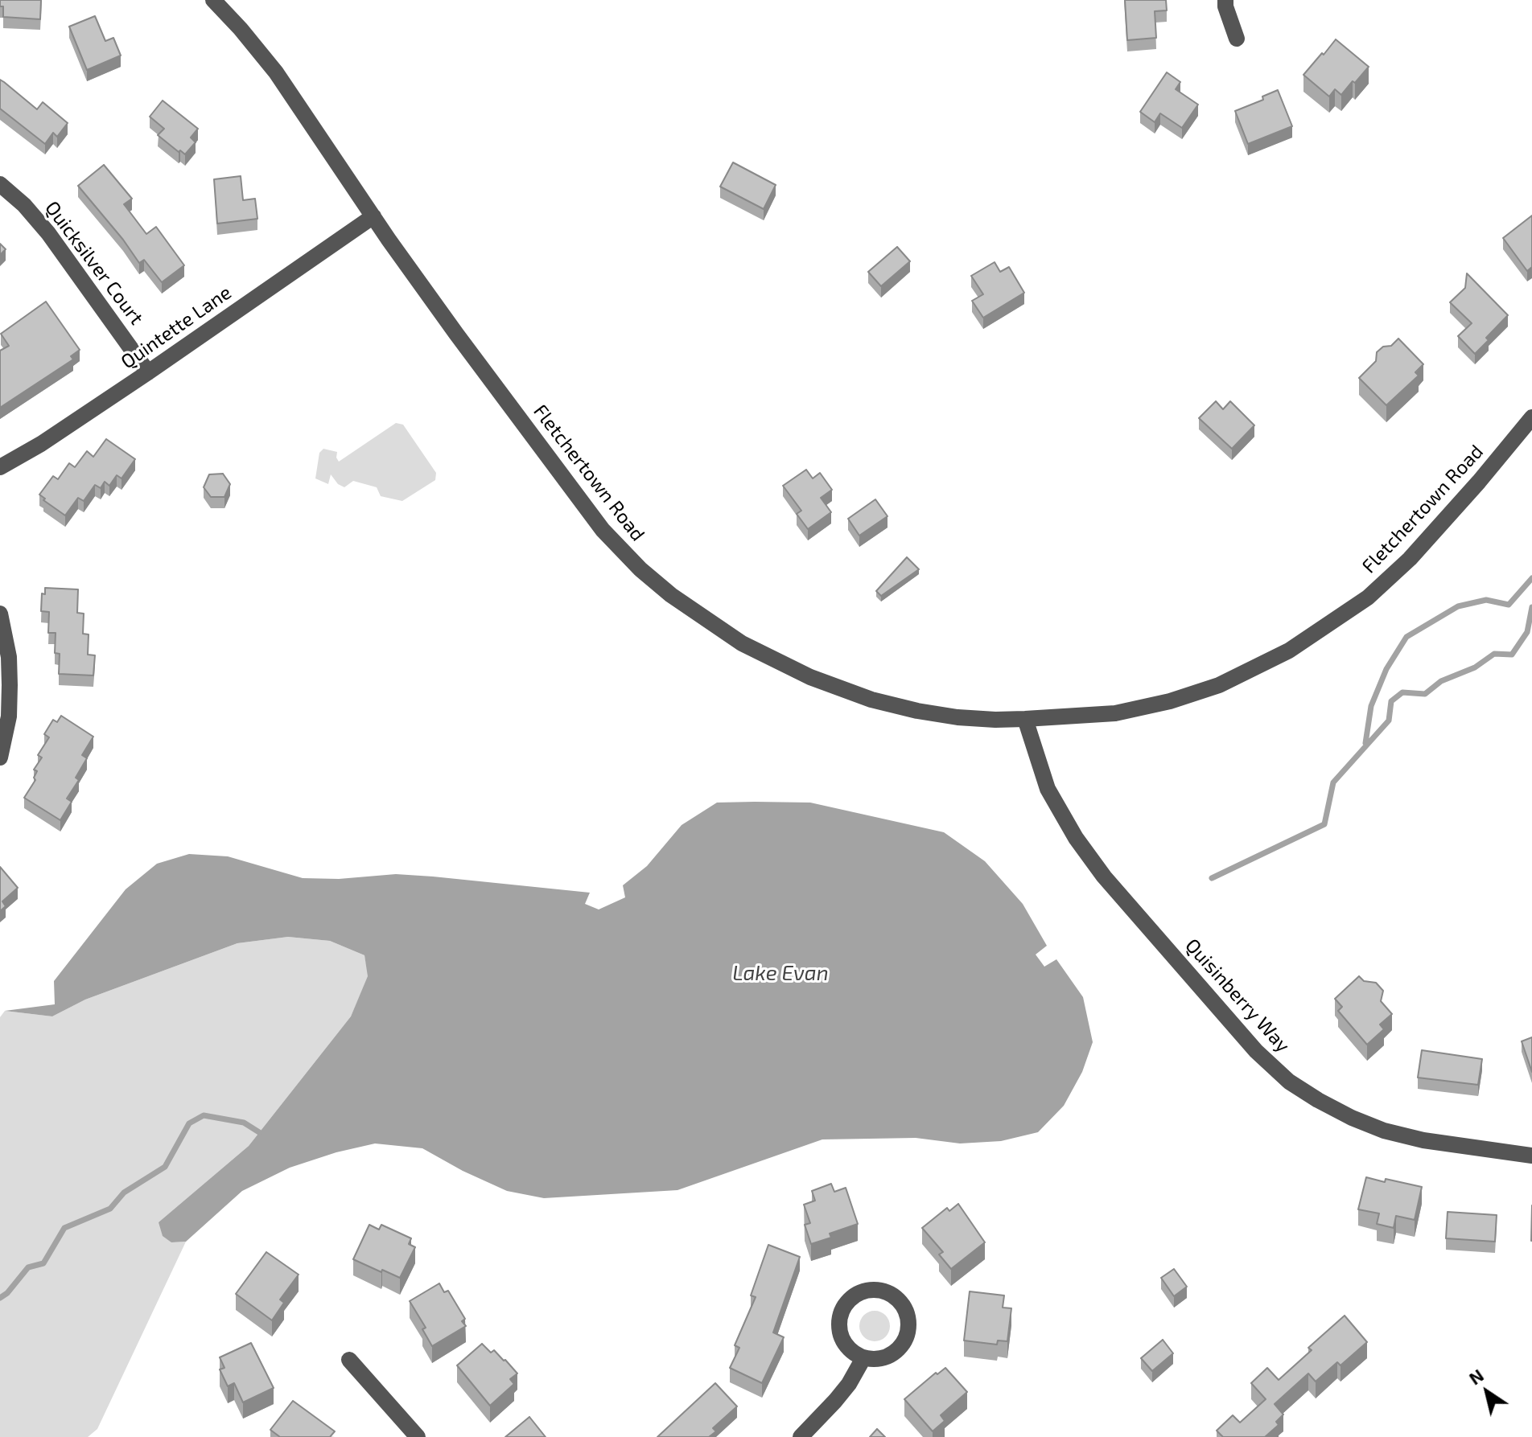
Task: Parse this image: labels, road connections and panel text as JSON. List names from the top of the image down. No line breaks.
{"streets":{"street":["Quicksilver Court","Quintette Lane","Fletchertown Road","Quisinberry Way"]},"crossings":[["Quicksilver Court","Quintette Lane"],["Quintette Lane","Fletchertown Road"],["Fletchertown Road","Quisinberry Way"]],"water":["Lake Evan"],"north":"top left"}
